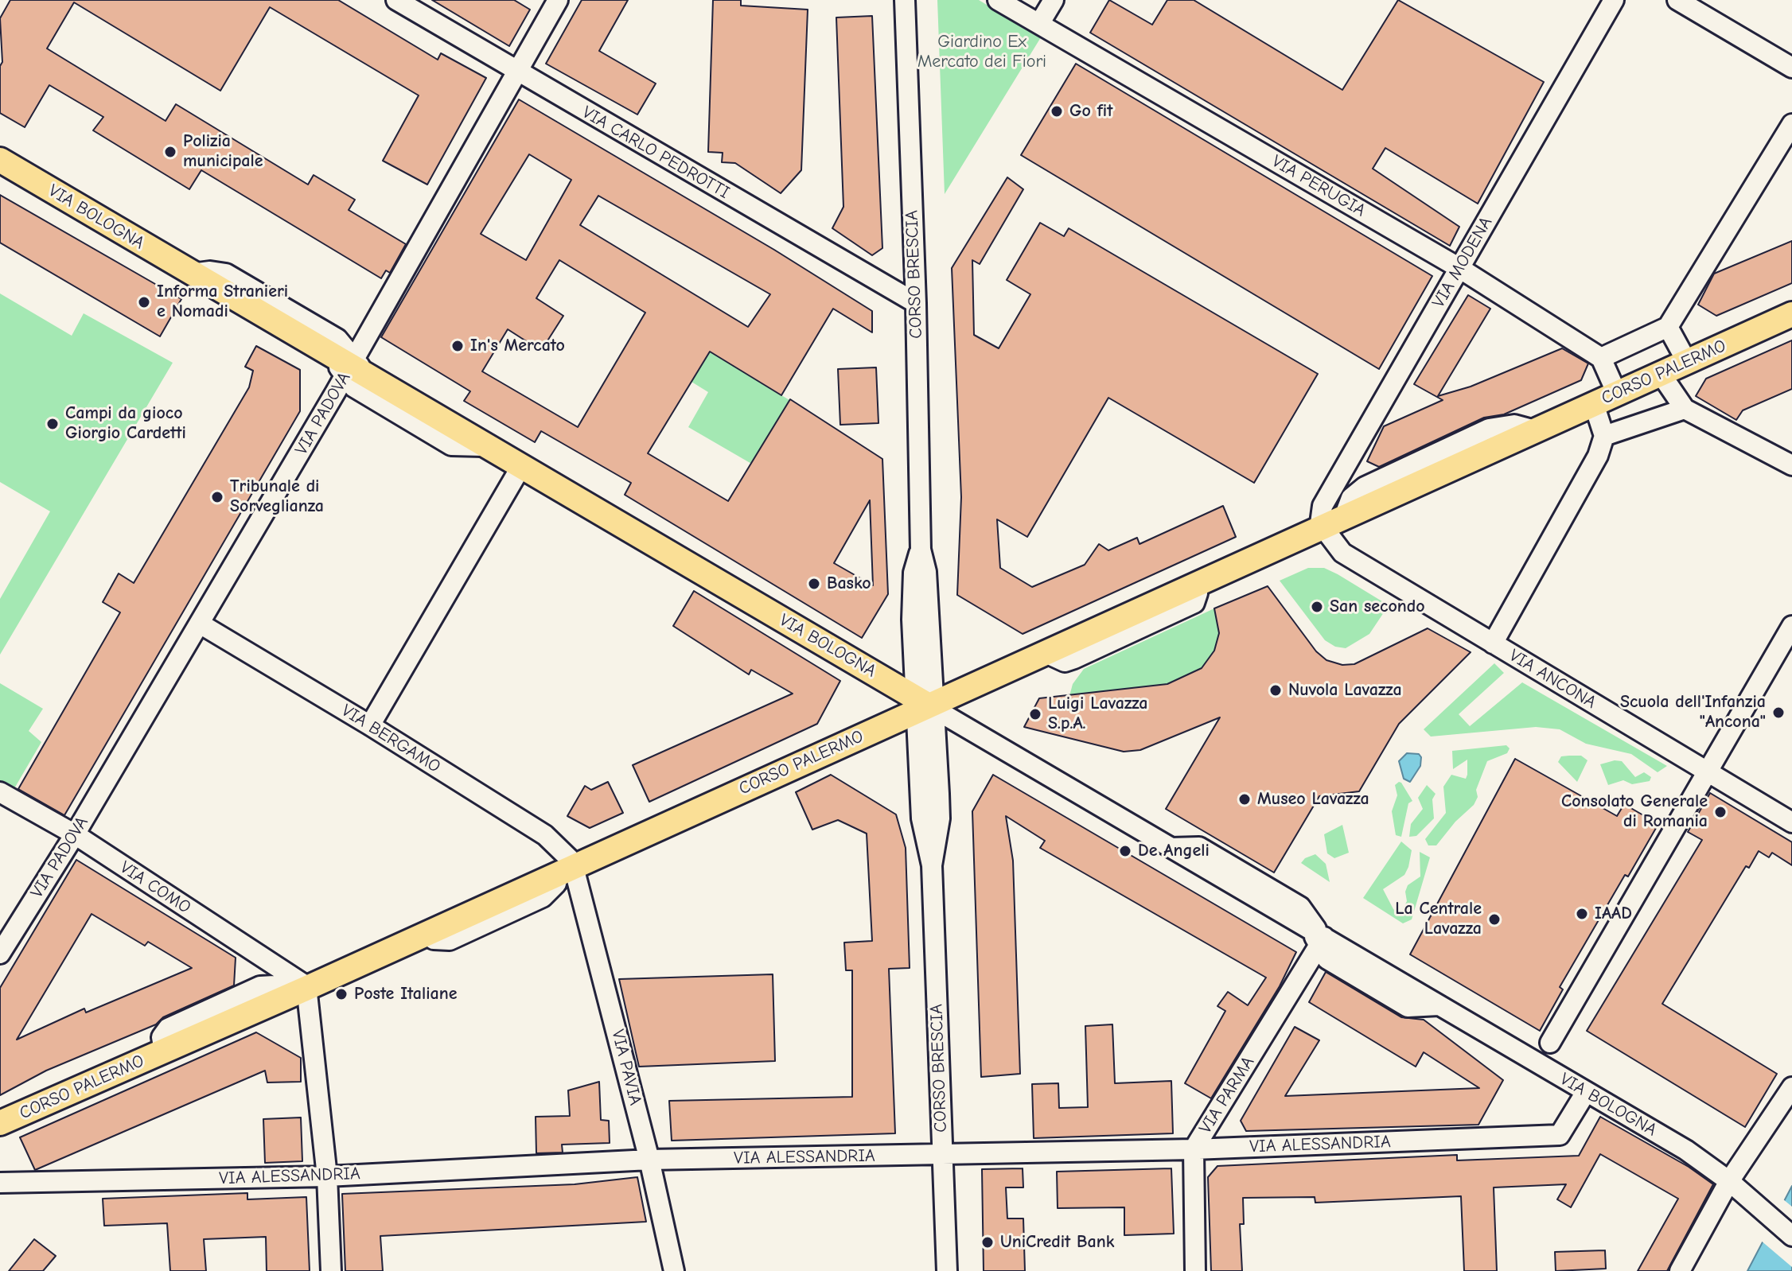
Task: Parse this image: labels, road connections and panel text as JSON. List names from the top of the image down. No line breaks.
{"streets":{"main road":["VIA BOLOGNA","CORSO PALERMO"],"street":["VIA CARLO PEDROTTI","VIA PERUGIA","VIA MODENA","CORSO BRESCIA","VIA PADOVA","VIA ANCONA","VIA BERGAMO","VIA COMO","VIA PAVIA","VIA PARMA","VIA ALESSANDRIA"]},"crossings":[["VIA CARLO PEDROTTI","CORSO BRESCIA"],["VIA CARLO PEDROTTI","VIA PADOVA"],["VIA PERUGIA","VIA MODENA"],["VIA BOLOGNA","CORSO BRESCIA"],["VIA BOLOGNA","CORSO PALERMO"],["VIA BOLOGNA","VIA PADOVA"],["VIA BOLOGNA","VIA PARMA"],["VIA BOLOGNA","VIA ALESSANDRIA"],["VIA MODENA","CORSO PALERMO"],["VIA MODENA","VIA ANCONA"],["CORSO BRESCIA","CORSO PALERMO"],["CORSO BRESCIA","VIA ALESSANDRIA"],["CORSO PALERMO","VIA ANCONA"],["CORSO PALERMO","VIA BERGAMO"],["CORSO PALERMO","VIA COMO"],["CORSO PALERMO","VIA PAVIA"],["VIA PADOVA","VIA BERGAMO"],["VIA PADOVA","VIA COMO"],["VIA BERGAMO","VIA PAVIA"],["VIA PAVIA","VIA ALESSANDRIA"],["VIA PARMA","VIA ALESSANDRIA"]],"parks":["Giardino Ex Mercato dei Fiori"],"places":["Go fit","Polizia municipale","Informa Stranieri e Nomadi","In's Mercato","Campi da gioco Giorgio Cardetti","Tribunale di Sorveglianza","Basko","San secondo","Nuvola Lavazza","Scuola dell'Infanzia \"Ancona\"","Luigi Lavazza S.p.A.","Museo Lavazza","Consolato Generale di Romania","De Angeli","IAAD","La Centrale Lavazza","Poste Italiane","UniCredit Bank"]}
